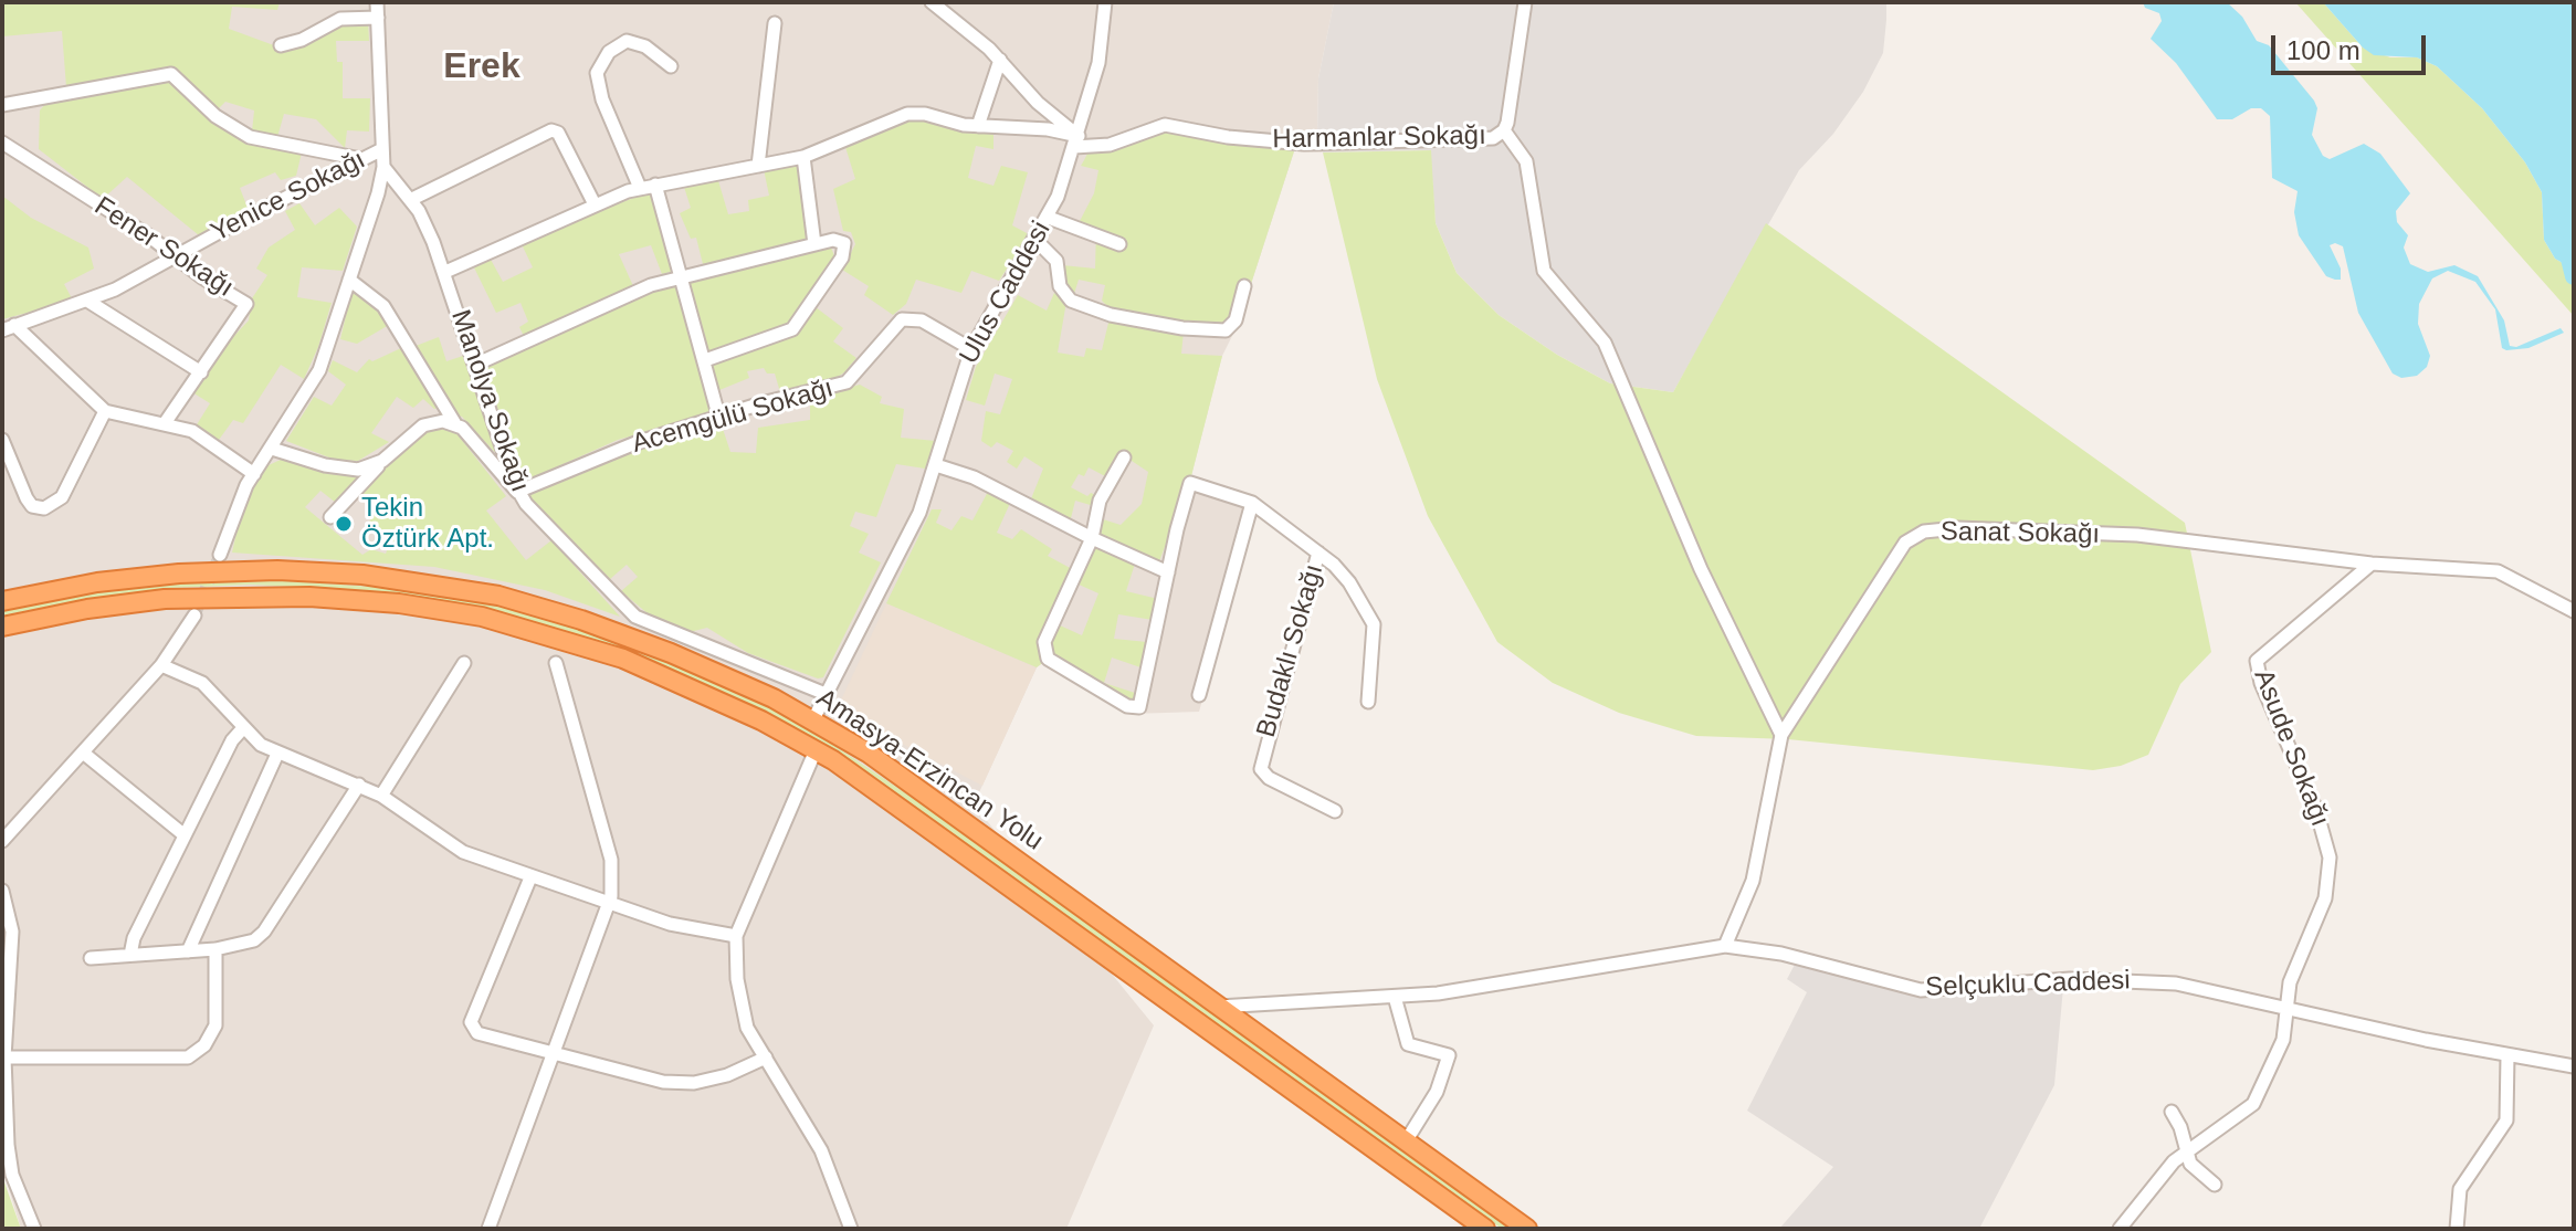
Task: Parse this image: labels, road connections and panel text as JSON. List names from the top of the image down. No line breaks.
{"streets":{"highway":["Amasya-Erzincan Yolu"],"street":["Harmanlar Sokağı","Yenice Sokağı","Fener Sokağı","Ulus Caddesi","Manolya Sokağı","Acemgülü Sokağı","Sanat Sokağı","Budaklı Sokağı","Asude Sokağı","Selçuklu Caddesi"]},"crossings":[["Harmanlar Sokağı","Ulus Caddesi"],["Harmanlar Sokağı","Manolya Sokağı"],["Yenice Sokağı","Fener Sokağı"],["Ulus Caddesi","Manolya Sokağı"],["Ulus Caddesi","Acemgülü Sokağı"],["Ulus Caddesi","Amasya-Erzincan Yolu"],["Manolya Sokağı","Acemgülü Sokağı"],["Sanat Sokağı","Asude Sokağı"],["Sanat Sokağı","Selçuklu Caddesi"],["Asude Sokağı","Selçuklu Caddesi"],["Amasya-Erzincan Yolu","Selçuklu Caddesi"]],"districts":["Erek"],"places":["Tekin Öztürk Apt."],"scale_bar":"100 m"}
